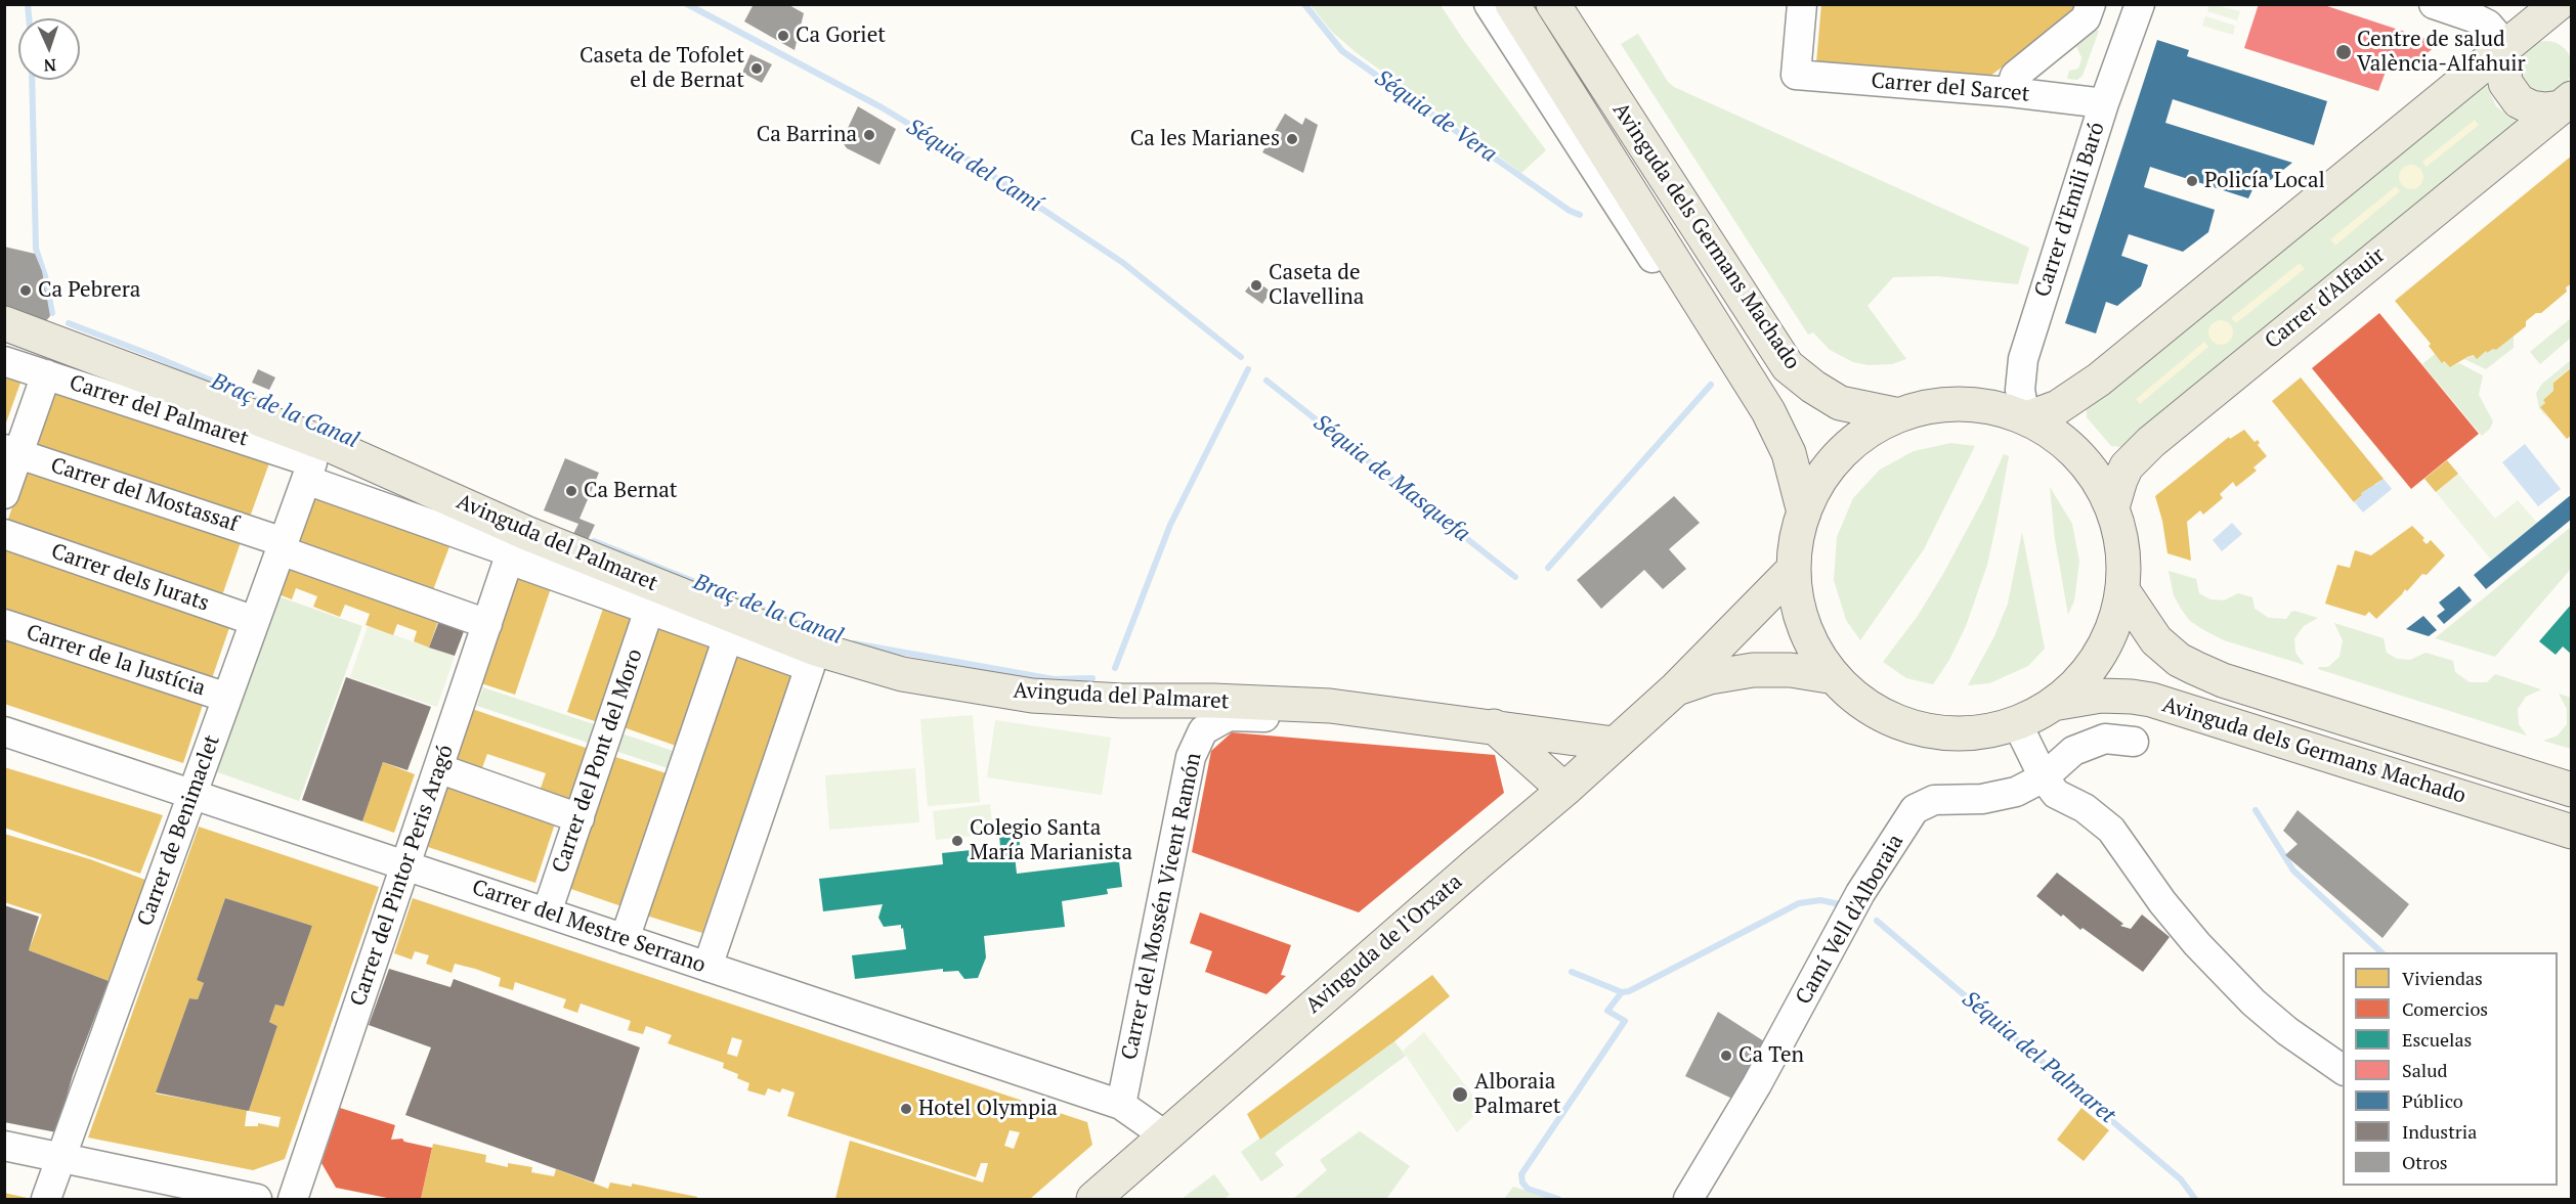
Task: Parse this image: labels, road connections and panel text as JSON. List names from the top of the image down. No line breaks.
{"streets":{"main road":["Avinguda dels Germans Machado","Carrer d'Alfauir","Avinguda del Palmaret","Avinguda de l'Orxata"],"street":["Carrer del Sarcet","Carrer d'Emili Baró","Carrer del Palmaret","Carrer del Mostassaf","Carrer dels Jurats","Carrer de la Justícia","Carrer del Pont del Moro","Carrer de Benimaclet","Carrer del Pintor Peris Aragó","Carrer del Mossén Vicent Ramón","Camí Vell d'Alboraia","Carrer del Mestre Serrano"]},"crossings":[["Carrer del Sarcet","Carrer d'Emili Baró"],["Carrer del Palmaret","Carrer del Pont del Moro"],["Carrer del Palmaret","Carrer de Benimaclet"],["Carrer del Palmaret","Carrer del Pintor Peris Aragó"],["Carrer del Palmaret","Carrer del Mestre Serrano"],["Carrer del Mostassaf","Carrer de Benimaclet"],["Carrer del Mostassaf","Carrer del Pintor Peris Aragó"],["Avinguda del Palmaret","Carrer del Mossén Vicent Ramón"],["Avinguda del Palmaret","Avinguda de l'Orxata"],["Carrer dels Jurats","Carrer de Benimaclet"],["Carrer de la Justícia","Carrer de Benimaclet"],["Carrer del Pont del Moro","Carrer del Mestre Serrano"],["Carrer de Benimaclet","Carrer del Mestre Serrano"],["Carrer del Pintor Peris Aragó","Carrer del Mestre Serrano"],["Carrer del Mossén Vicent Ramón","Carrer del Mestre Serrano"],["Carrer del Mestre Serrano","Avinguda de l'Orxata"]],"water":["Séquia de Vera","Séquia del Camí","Braç de la Canal","Séquia de Masquefa","Séquia del Palmaret"],"places":["Ca Goriet","Centre de salud València-Alfahuir","Caseta de Tofolet el de Bernat","Ca Barrina","Ca les Marianes","Policía Local","Caseta de Clavellina","Ca Pebrera","Ca Bernat","Colegio Santa María Marianista","Ca Ten","Alboraia Palmaret","Hotel Olympia"],"legend":["Viviendas","Comercios","Escuelas","Salud","Público","Industria","Otros"],"north":"bottom"}
